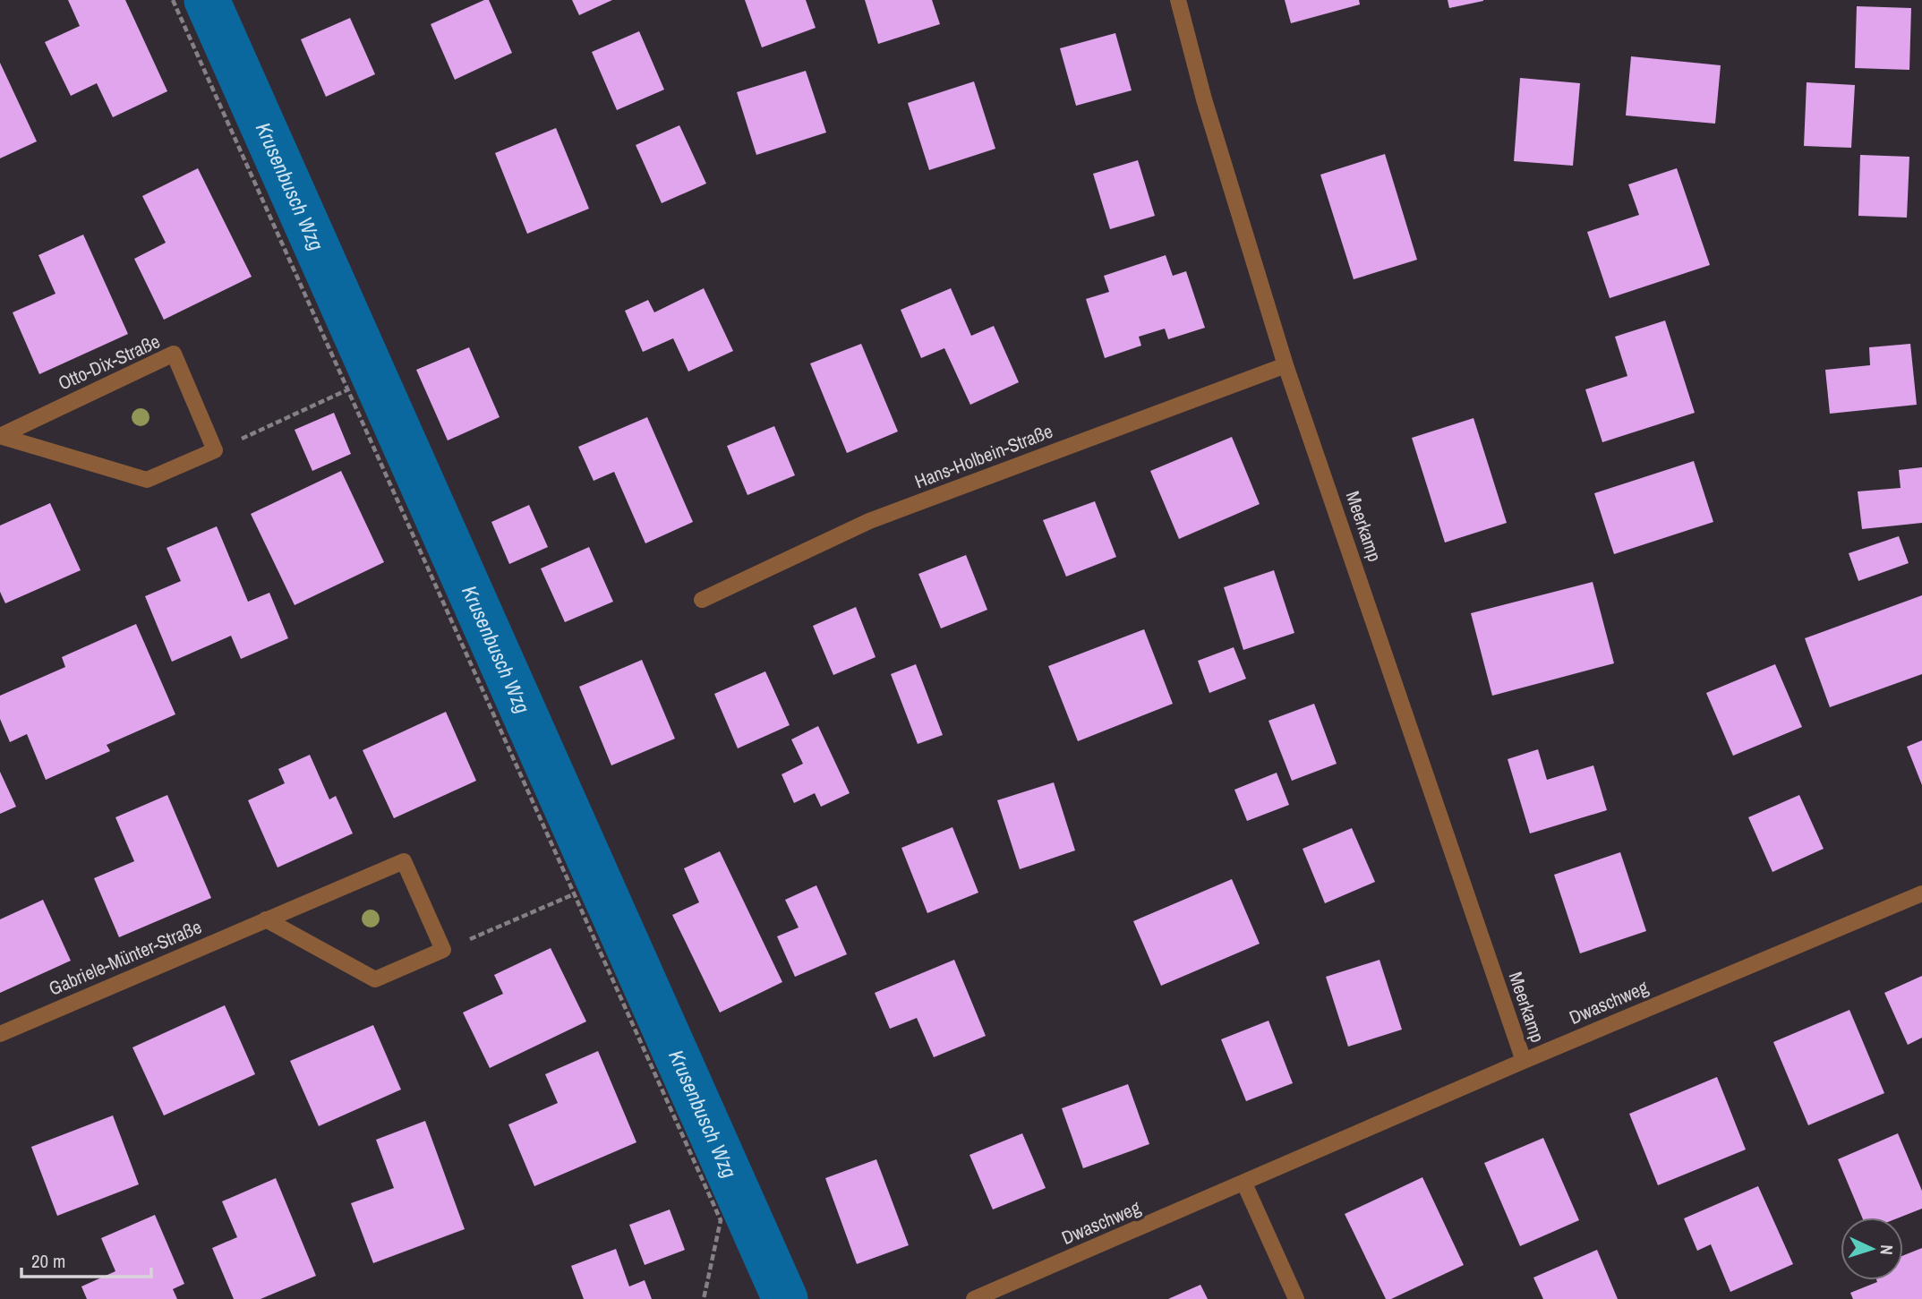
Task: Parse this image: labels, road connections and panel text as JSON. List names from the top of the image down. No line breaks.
{"streets":{"street":["Otto-Dix-Straße","Hans-Holbein-Straße","Meerkamp","Gabriele-Münter-Straße","Dwaschweg"]},"crossings":[["Hans-Holbein-Straße","Meerkamp"],["Meerkamp","Dwaschweg"]],"water":["Krusenbusch Wzg"],"scale_bar":"20 m","north":"right"}
